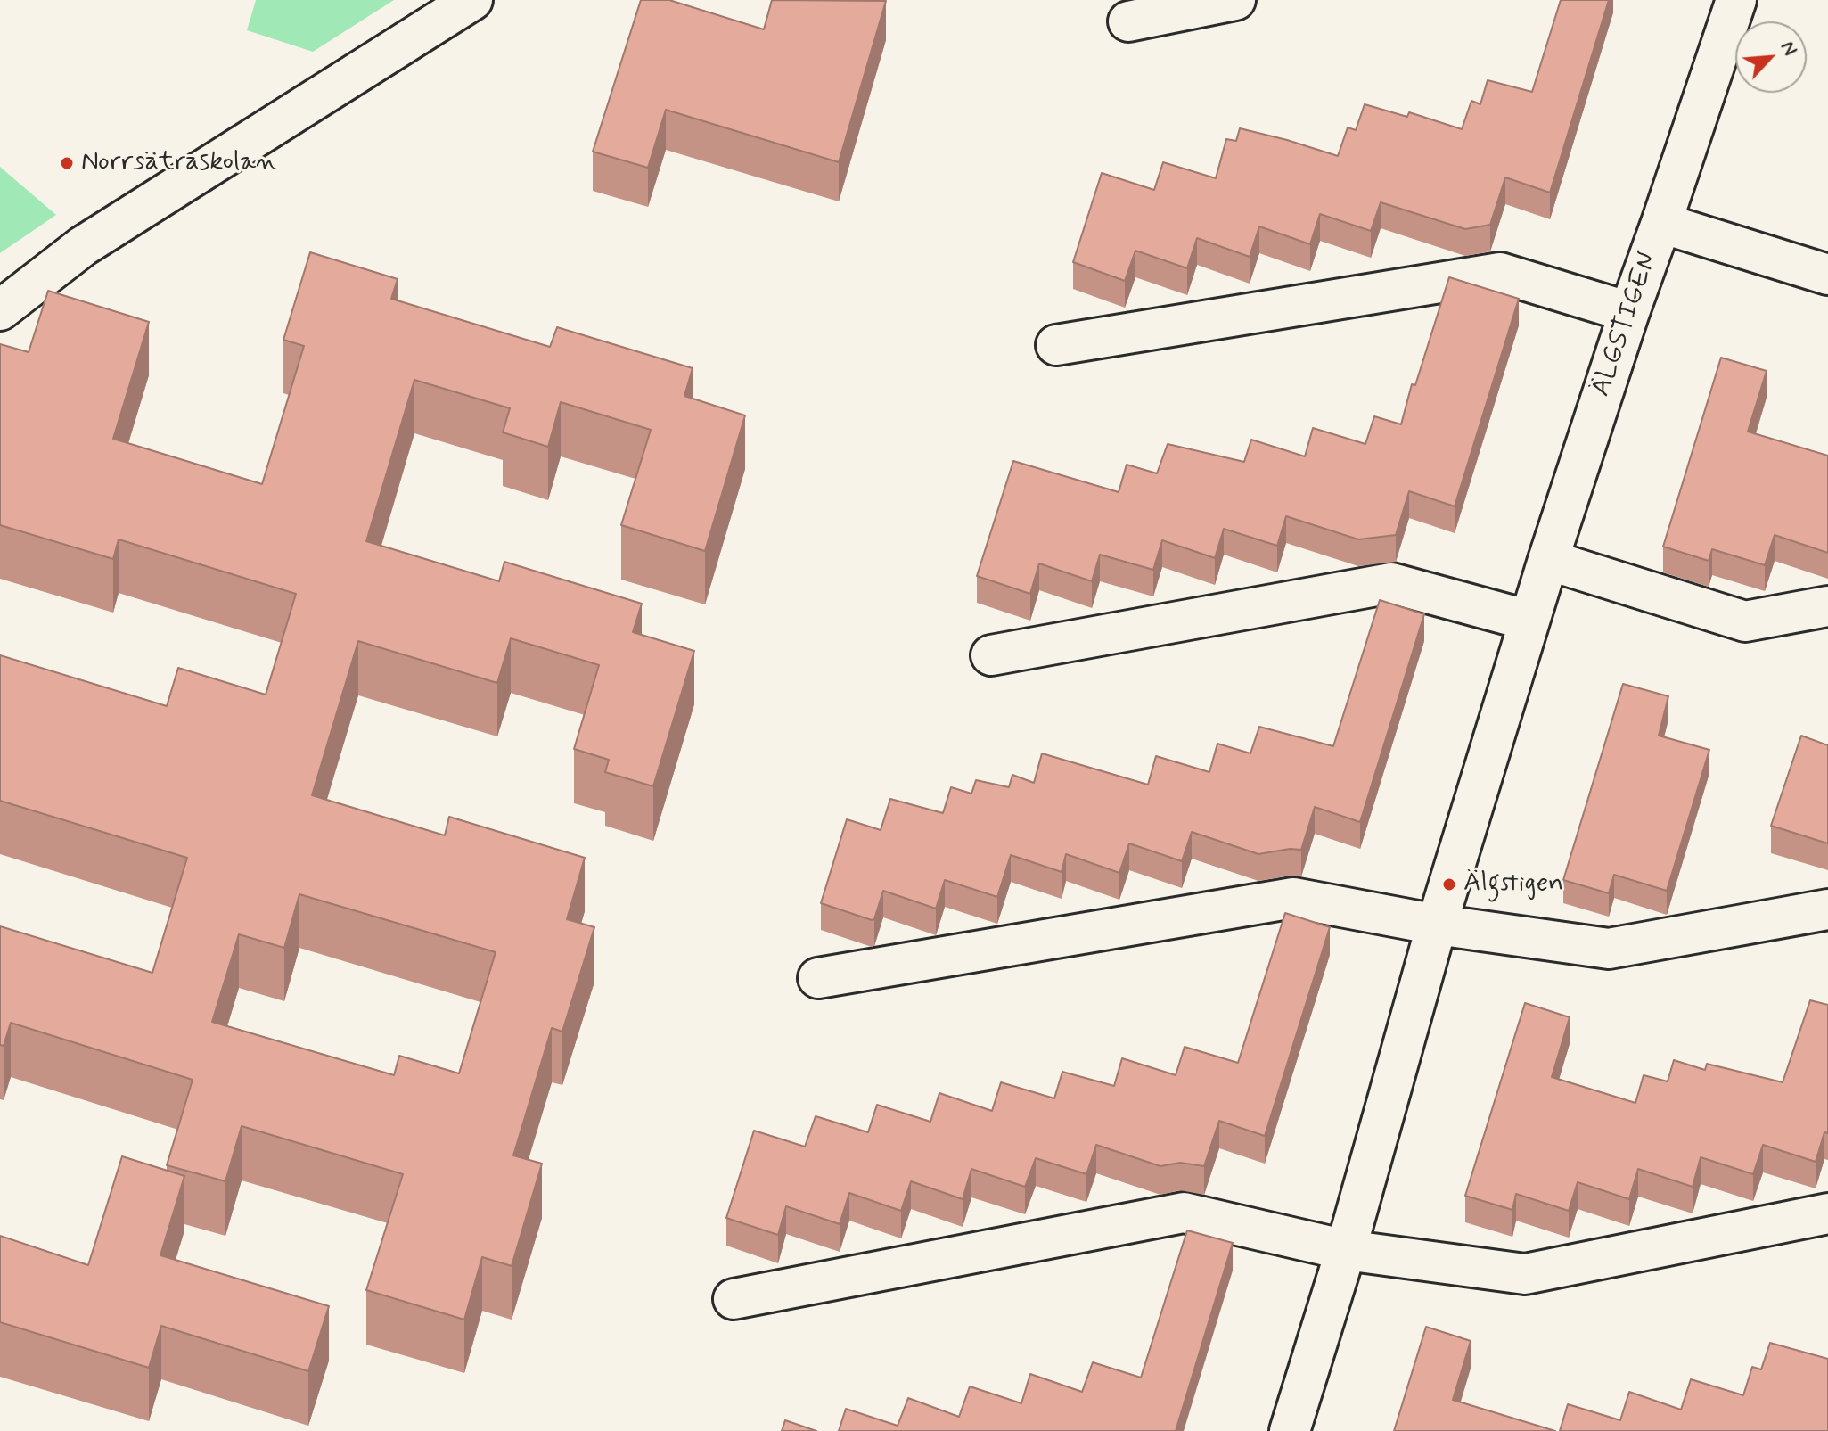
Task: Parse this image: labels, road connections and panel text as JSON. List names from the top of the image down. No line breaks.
{"streets":{"street":["ÄLGSTIGEN"]},"places":["Norrsätraskolan","Älgstigen"],"north":"top right"}
